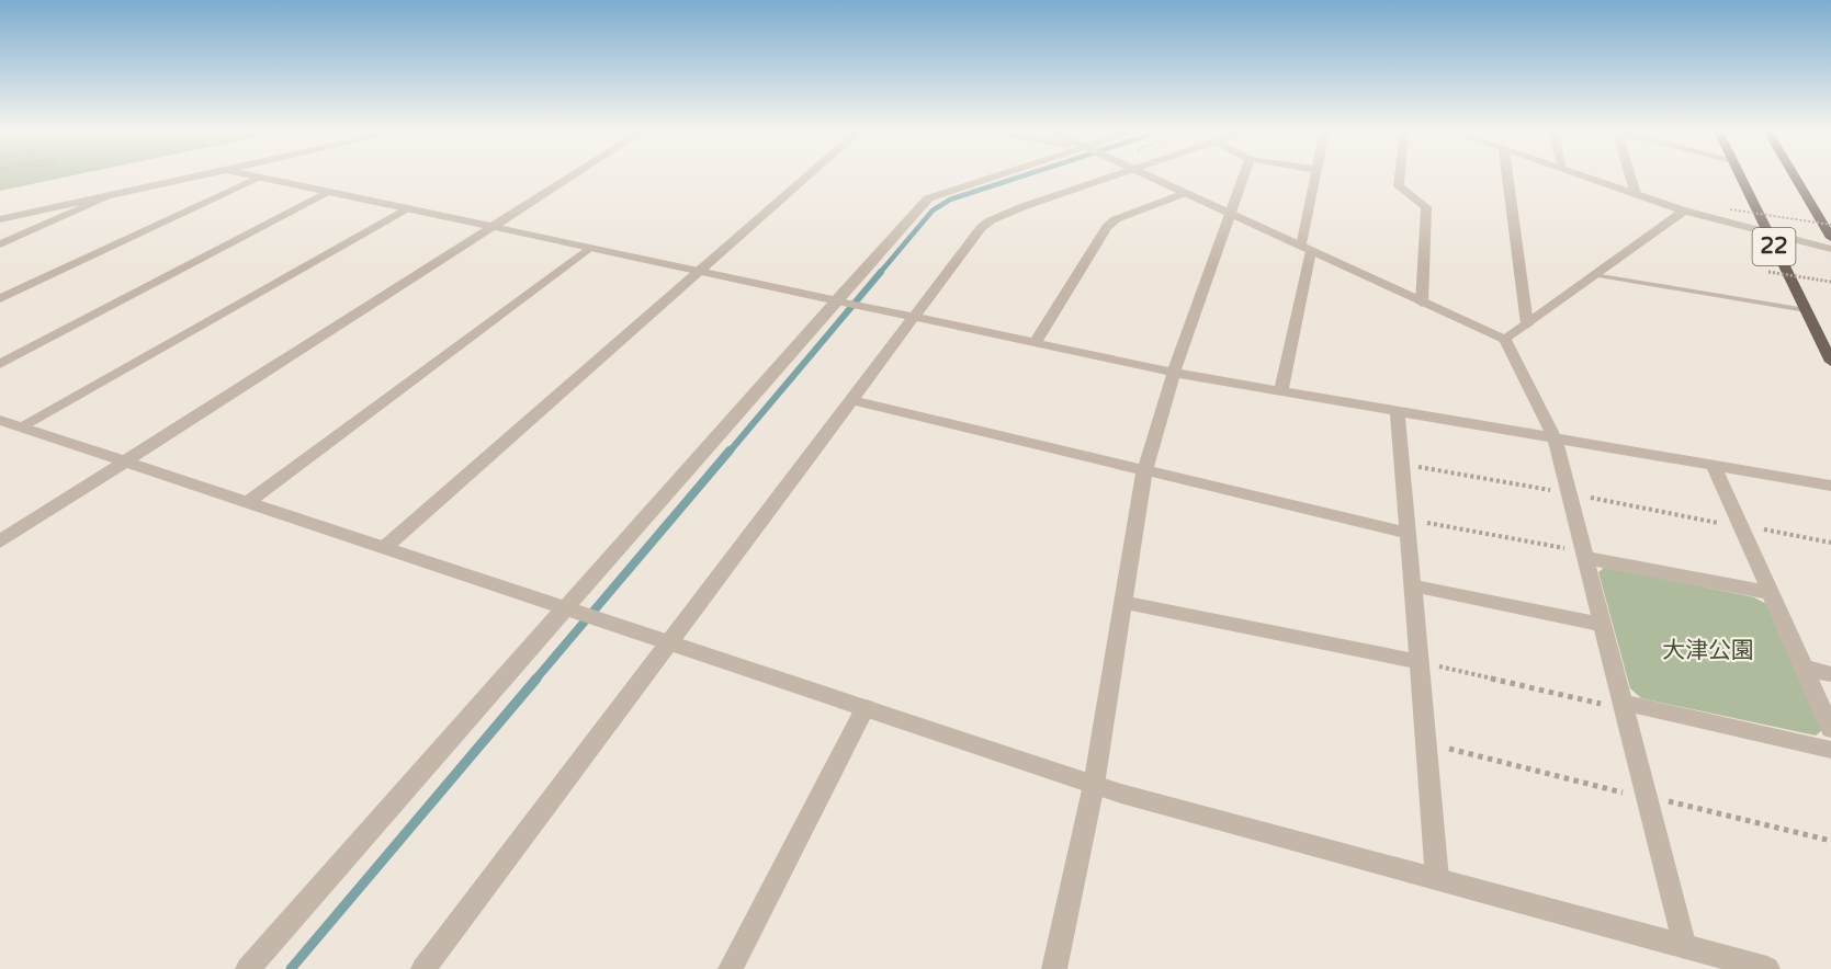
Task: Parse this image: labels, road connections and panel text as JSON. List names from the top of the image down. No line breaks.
{"streets":{"main road":["22"]},"parks":["大津公園"]}
